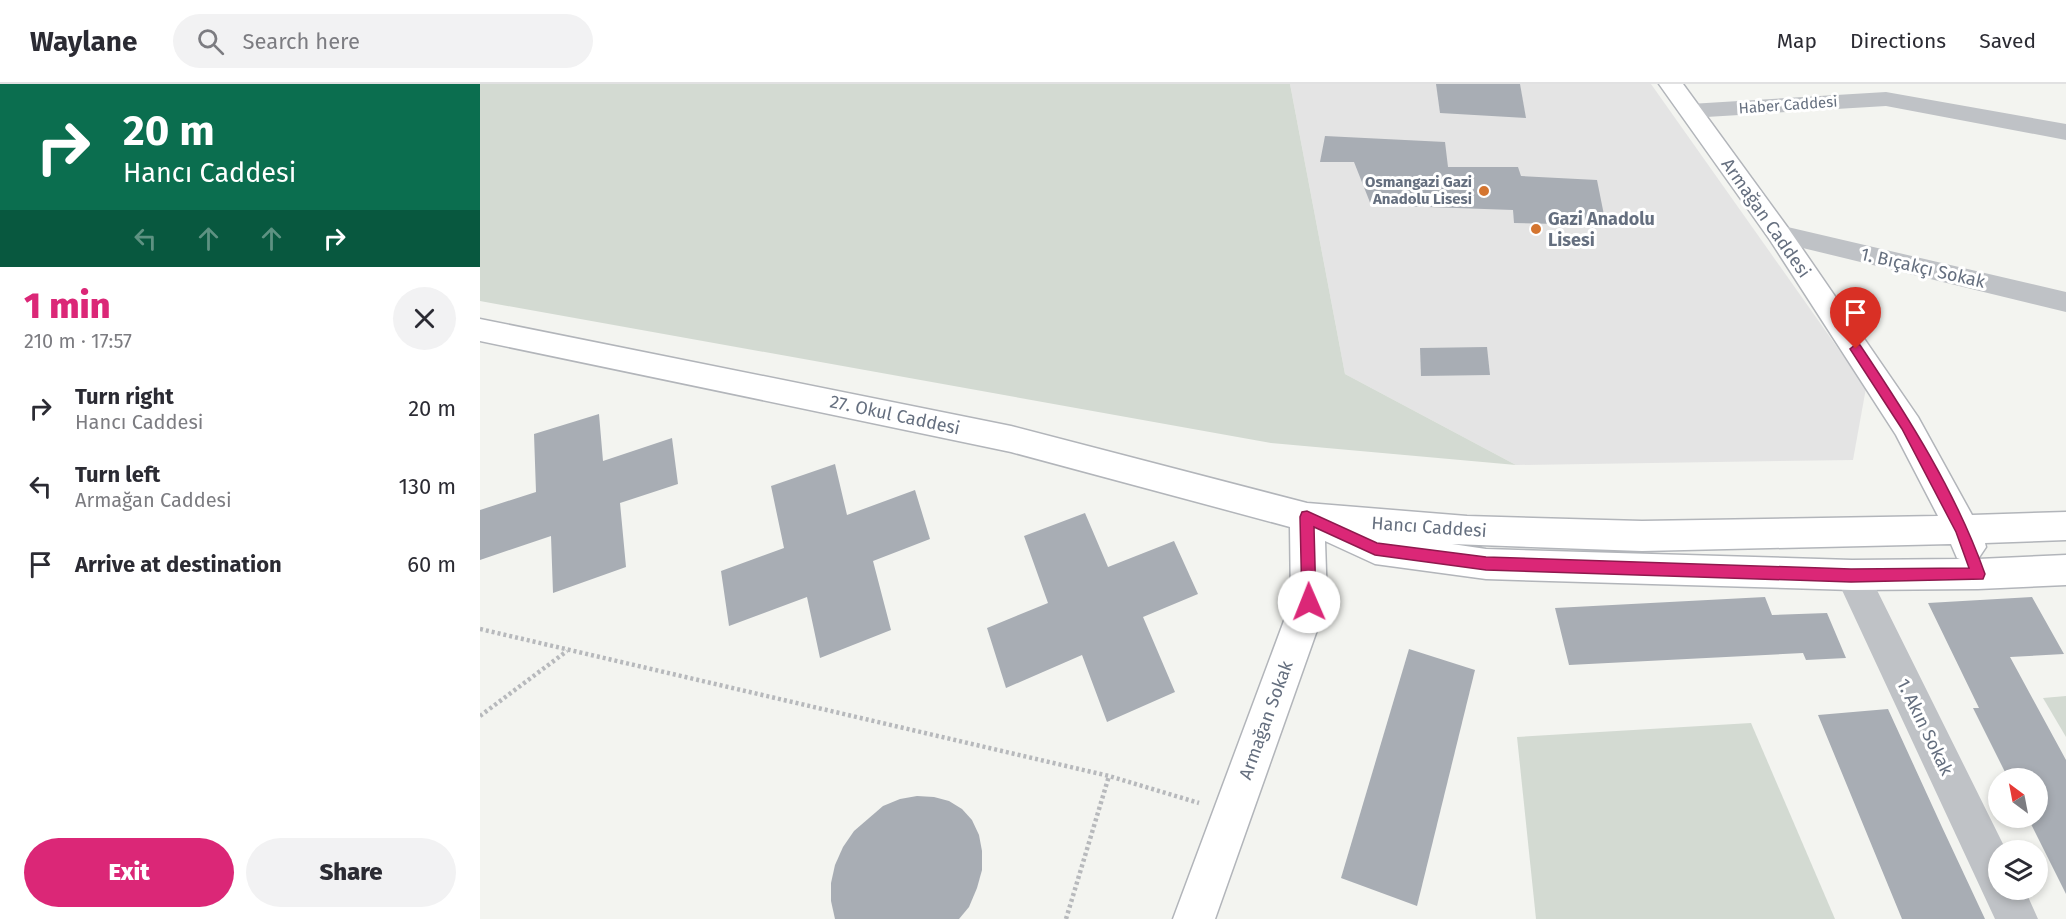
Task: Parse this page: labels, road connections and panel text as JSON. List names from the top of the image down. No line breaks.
{"streets":{"main road":["Armağan Caddesi","27. Okul Caddesi","Hancı Caddesi","Armağan Sokak"],"street":["Haber Caddesi","1. Bıçakçı Sokak","1. Akın Sokak"]},"crossings":[["Haber Caddesi","Armağan Caddesi"],["Armağan Caddesi","1. Bıçakçı Sokak"],["Armağan Caddesi","Hancı Caddesi"],["27. Okul Caddesi","Hancı Caddesi"],["27. Okul Caddesi","Armağan Sokak"],["Hancı Caddesi","Armağan Sokak"],["Hancı Caddesi","1. Akın Sokak"]],"places":["Osmangazi Gazi Anadolu Lisesi","Gazi Anadolu Lisesi"],"north":"top left","page":{"header":"Waylane","search":"Search here","nav":["Map","Directions","Saved"],"turn":["20 m","Hancı Caddesi"],"heading":["1 min","210 m · 17:57"],"list":[{"name":"Turn right","note":"Hancı Caddesi","value":"20 m"},{"name":"Turn left","note":"Armağan Caddesi","value":"130 m"},{"name":"Arrive at destination","value":"60 m"}],"buttons":["Exit","Share"]}}
